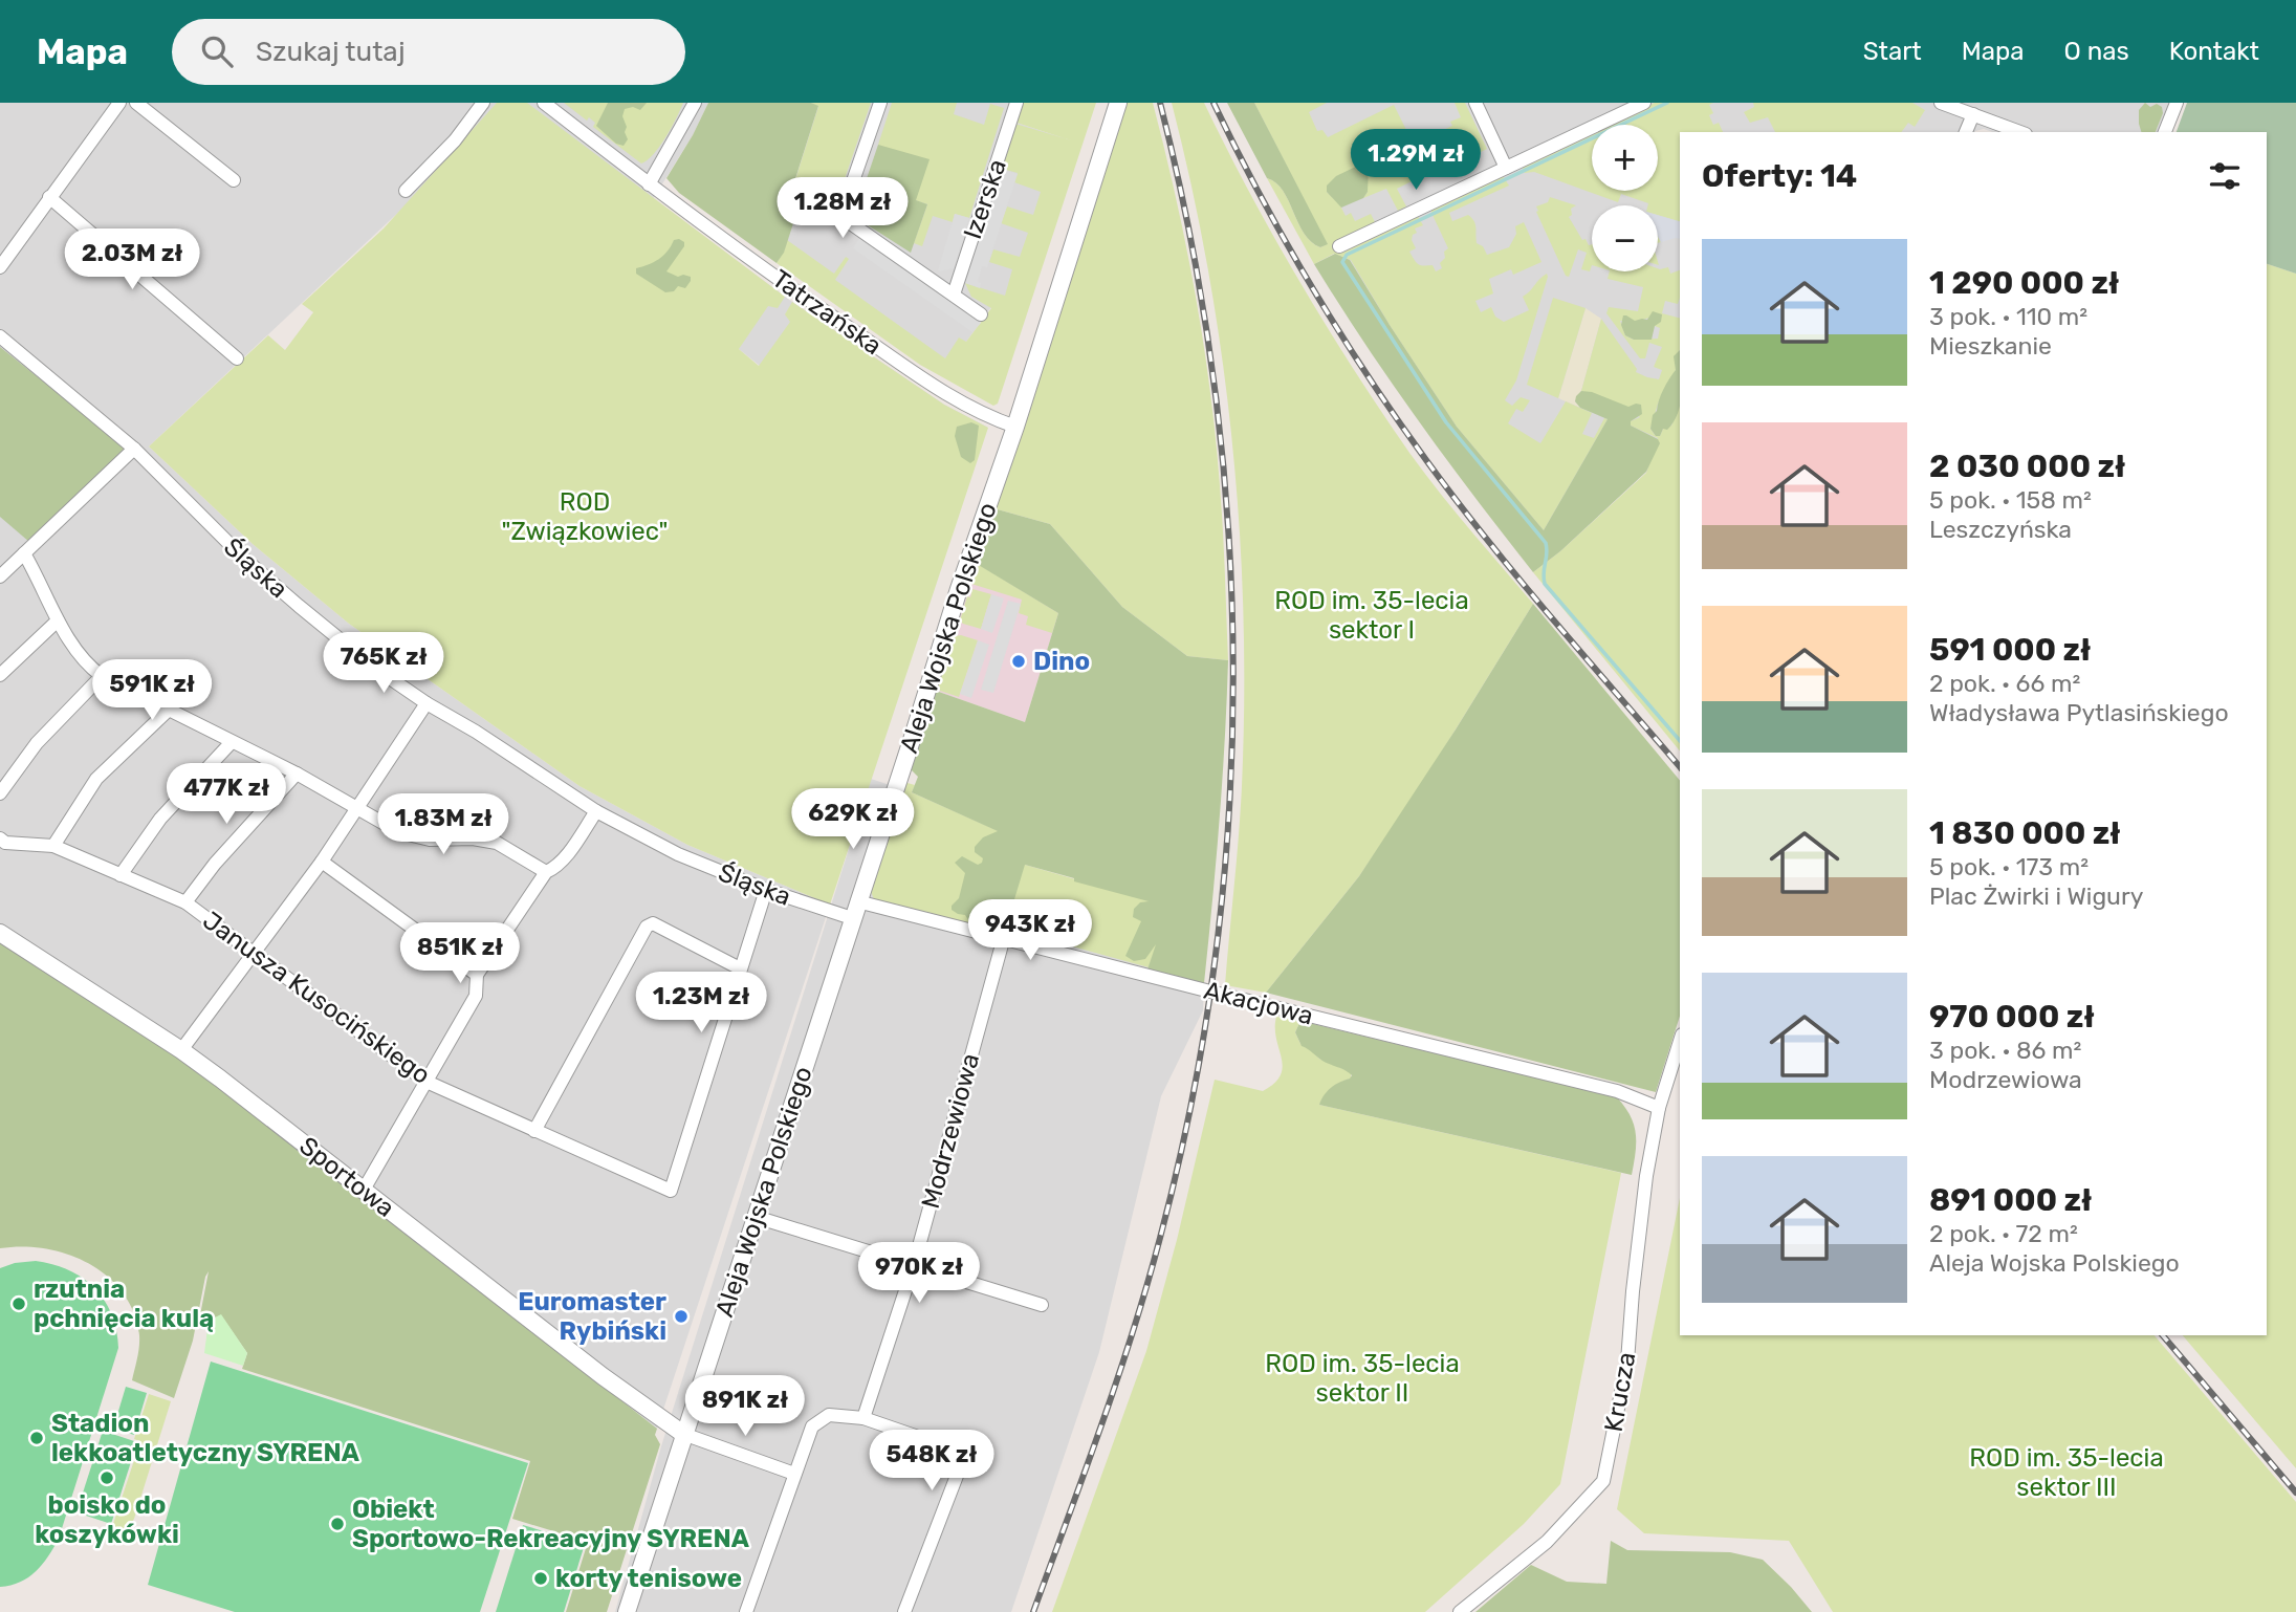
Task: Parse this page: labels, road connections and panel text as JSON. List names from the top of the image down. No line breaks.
{"streets":{"street":["Izerska","Tatrzańska","Śląska","Aleja Wojska Polskiego","Janusza Kusocińskiego","Akacjowa","Modrzewiowa","Sportowa","Krucza"]},"crossings":[["Tatrzańska","Aleja Wojska Polskiego"],["Śląska","Aleja Wojska Polskiego"],["Aleja Wojska Polskiego","Akacjowa"],["Aleja Wojska Polskiego","Sportowa"],["Akacjowa","Modrzewiowa"],["Akacjowa","Krucza"]],"parks":["ROD \"Związkowiec\"","ROD im. 35-lecia sektor I","ROD im. 35-lecia sektor II","ROD im. 35-lecia sektor III"],"places":["Dino","rzutnia pchnięcia kulą","Euromaster Rybiński","Stadion lekkoatletyczny SYRENA","boisko do koszykówki","Obiekt Sportowo-Rekreacyjny SYRENA","korty tenisowe"],"page":{"header":"Mapa","search":"Szukaj tutaj","nav":["Start","Mapa","O nas","Kontakt"],"map_buttons":["+","−"],"price":["1.29M zł","1.28M zł","2.03M zł","765K zł","591K zł","477K zł","629K zł","1.83M zł","943K zł","851K zł","1.23M zł","970K zł","891K zł","548K zł"],"heading":"Oferty: 14","list":[{"name":"1 290 000 zł","note":"3 pok. · 110 m² · Mieszkanie"},{"name":"2 030 000 zł","note":"5 pok. · 158 m² · Leszczyńska"},{"name":"591 000 zł","note":"2 pok. · 66 m² · Władysława Pytlasińskiego"},{"name":"1 830 000 zł","note":"5 pok. · 173 m² · Plac Żwirki i Wigury"},{"name":"970 000 zł","note":"3 pok. · 86 m² · Modrzewiowa"},{"name":"891 000 zł","note":"2 pok. · 72 m² · Aleja Wojska Polskiego"}]}}
